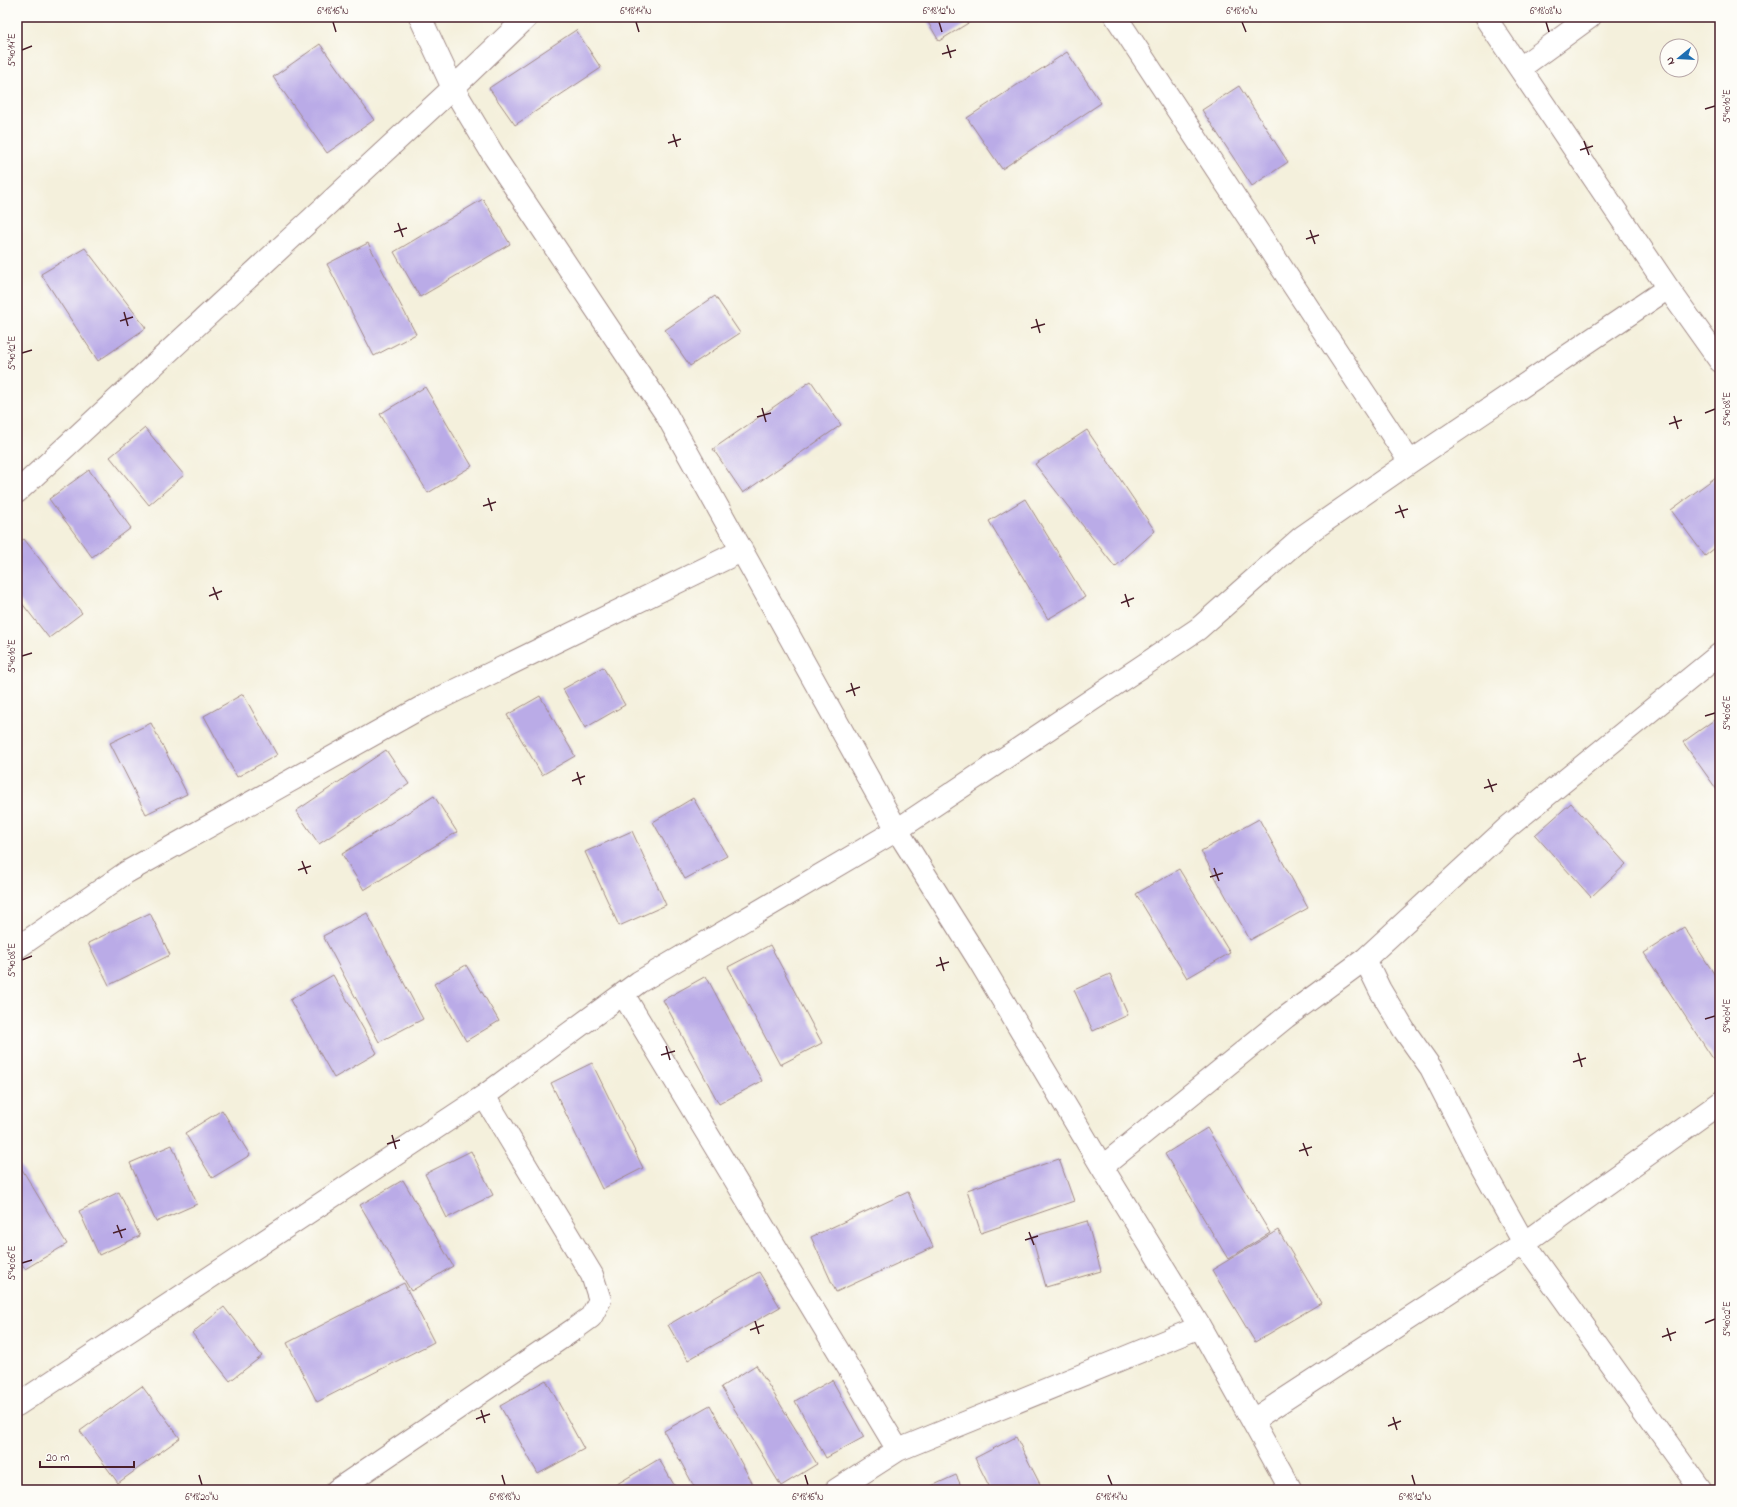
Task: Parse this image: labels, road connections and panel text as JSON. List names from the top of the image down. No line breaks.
{"scale_bar":"20 m","north":"left","coordinates":["6°18'16\"N","6°18'14\"N","6°18'12\"N","6°18'10\"N","6°18'08\"N","5°40'14\"E","5°40'10\"E","5°40'12\"E","5°40'08\"E","5°40'06\"E","5°40'04\"E","5°40'02\"E","6°18'20\"N","6°18'18\"N"]}
